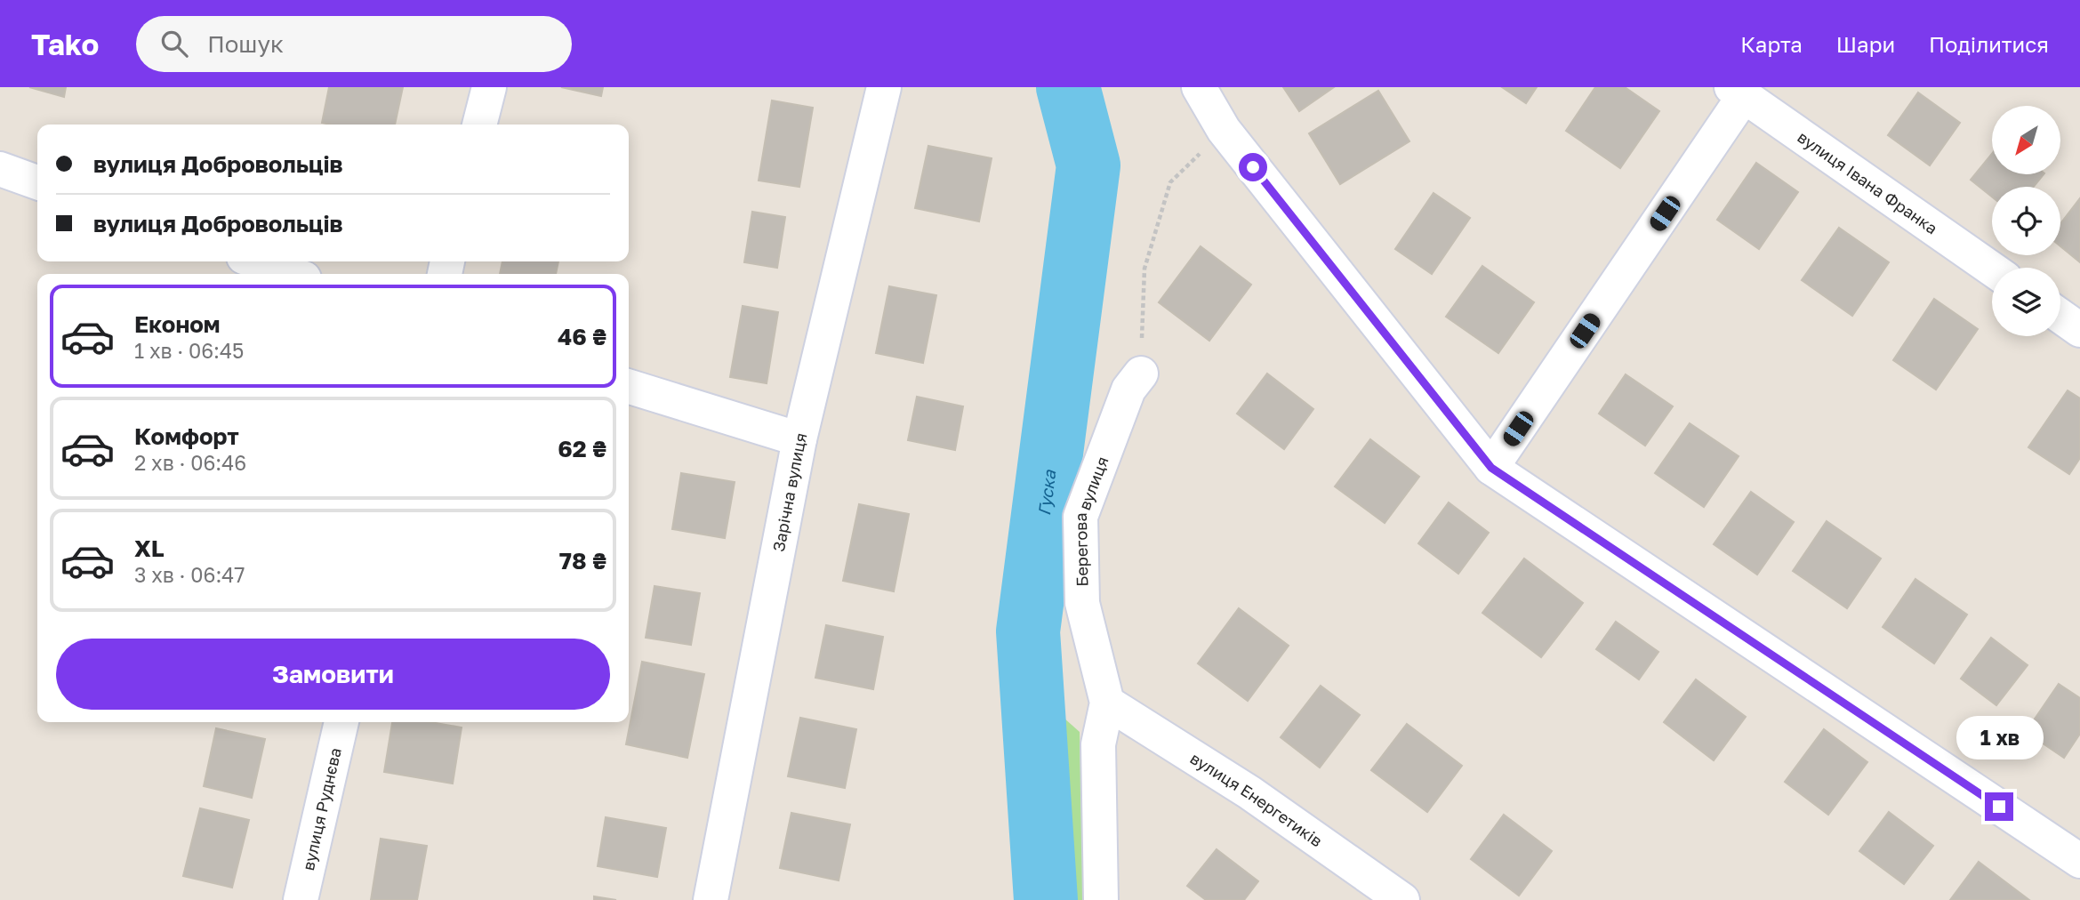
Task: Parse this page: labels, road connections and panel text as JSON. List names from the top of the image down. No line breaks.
{"streets":{"street":["вулиця Івана Франка","Зарічна вулиця","Берегова вулиця","вулиця Енергетиків","вулиця Руднєва"]},"crossings":[["Берегова вулиця","вулиця Енергетиків"]],"water":["Гуска"],"north":"bottom left","page":{"header":"Tako","search":"Пошук","nav":["Карта","Шари","Поділитися"],"banner":["вулиця Добровольців","вулиця Добровольців"],"list":[{"name":"Економ","note":"1 хв · 06:45","value":"46 ₴"},{"name":"Комфорт","note":"2 хв · 06:46","value":"62 ₴"},{"name":"XL","note":"3 хв · 06:47","value":"78 ₴"}],"buttons":"Замовити","bubble":"1 хв"}}
